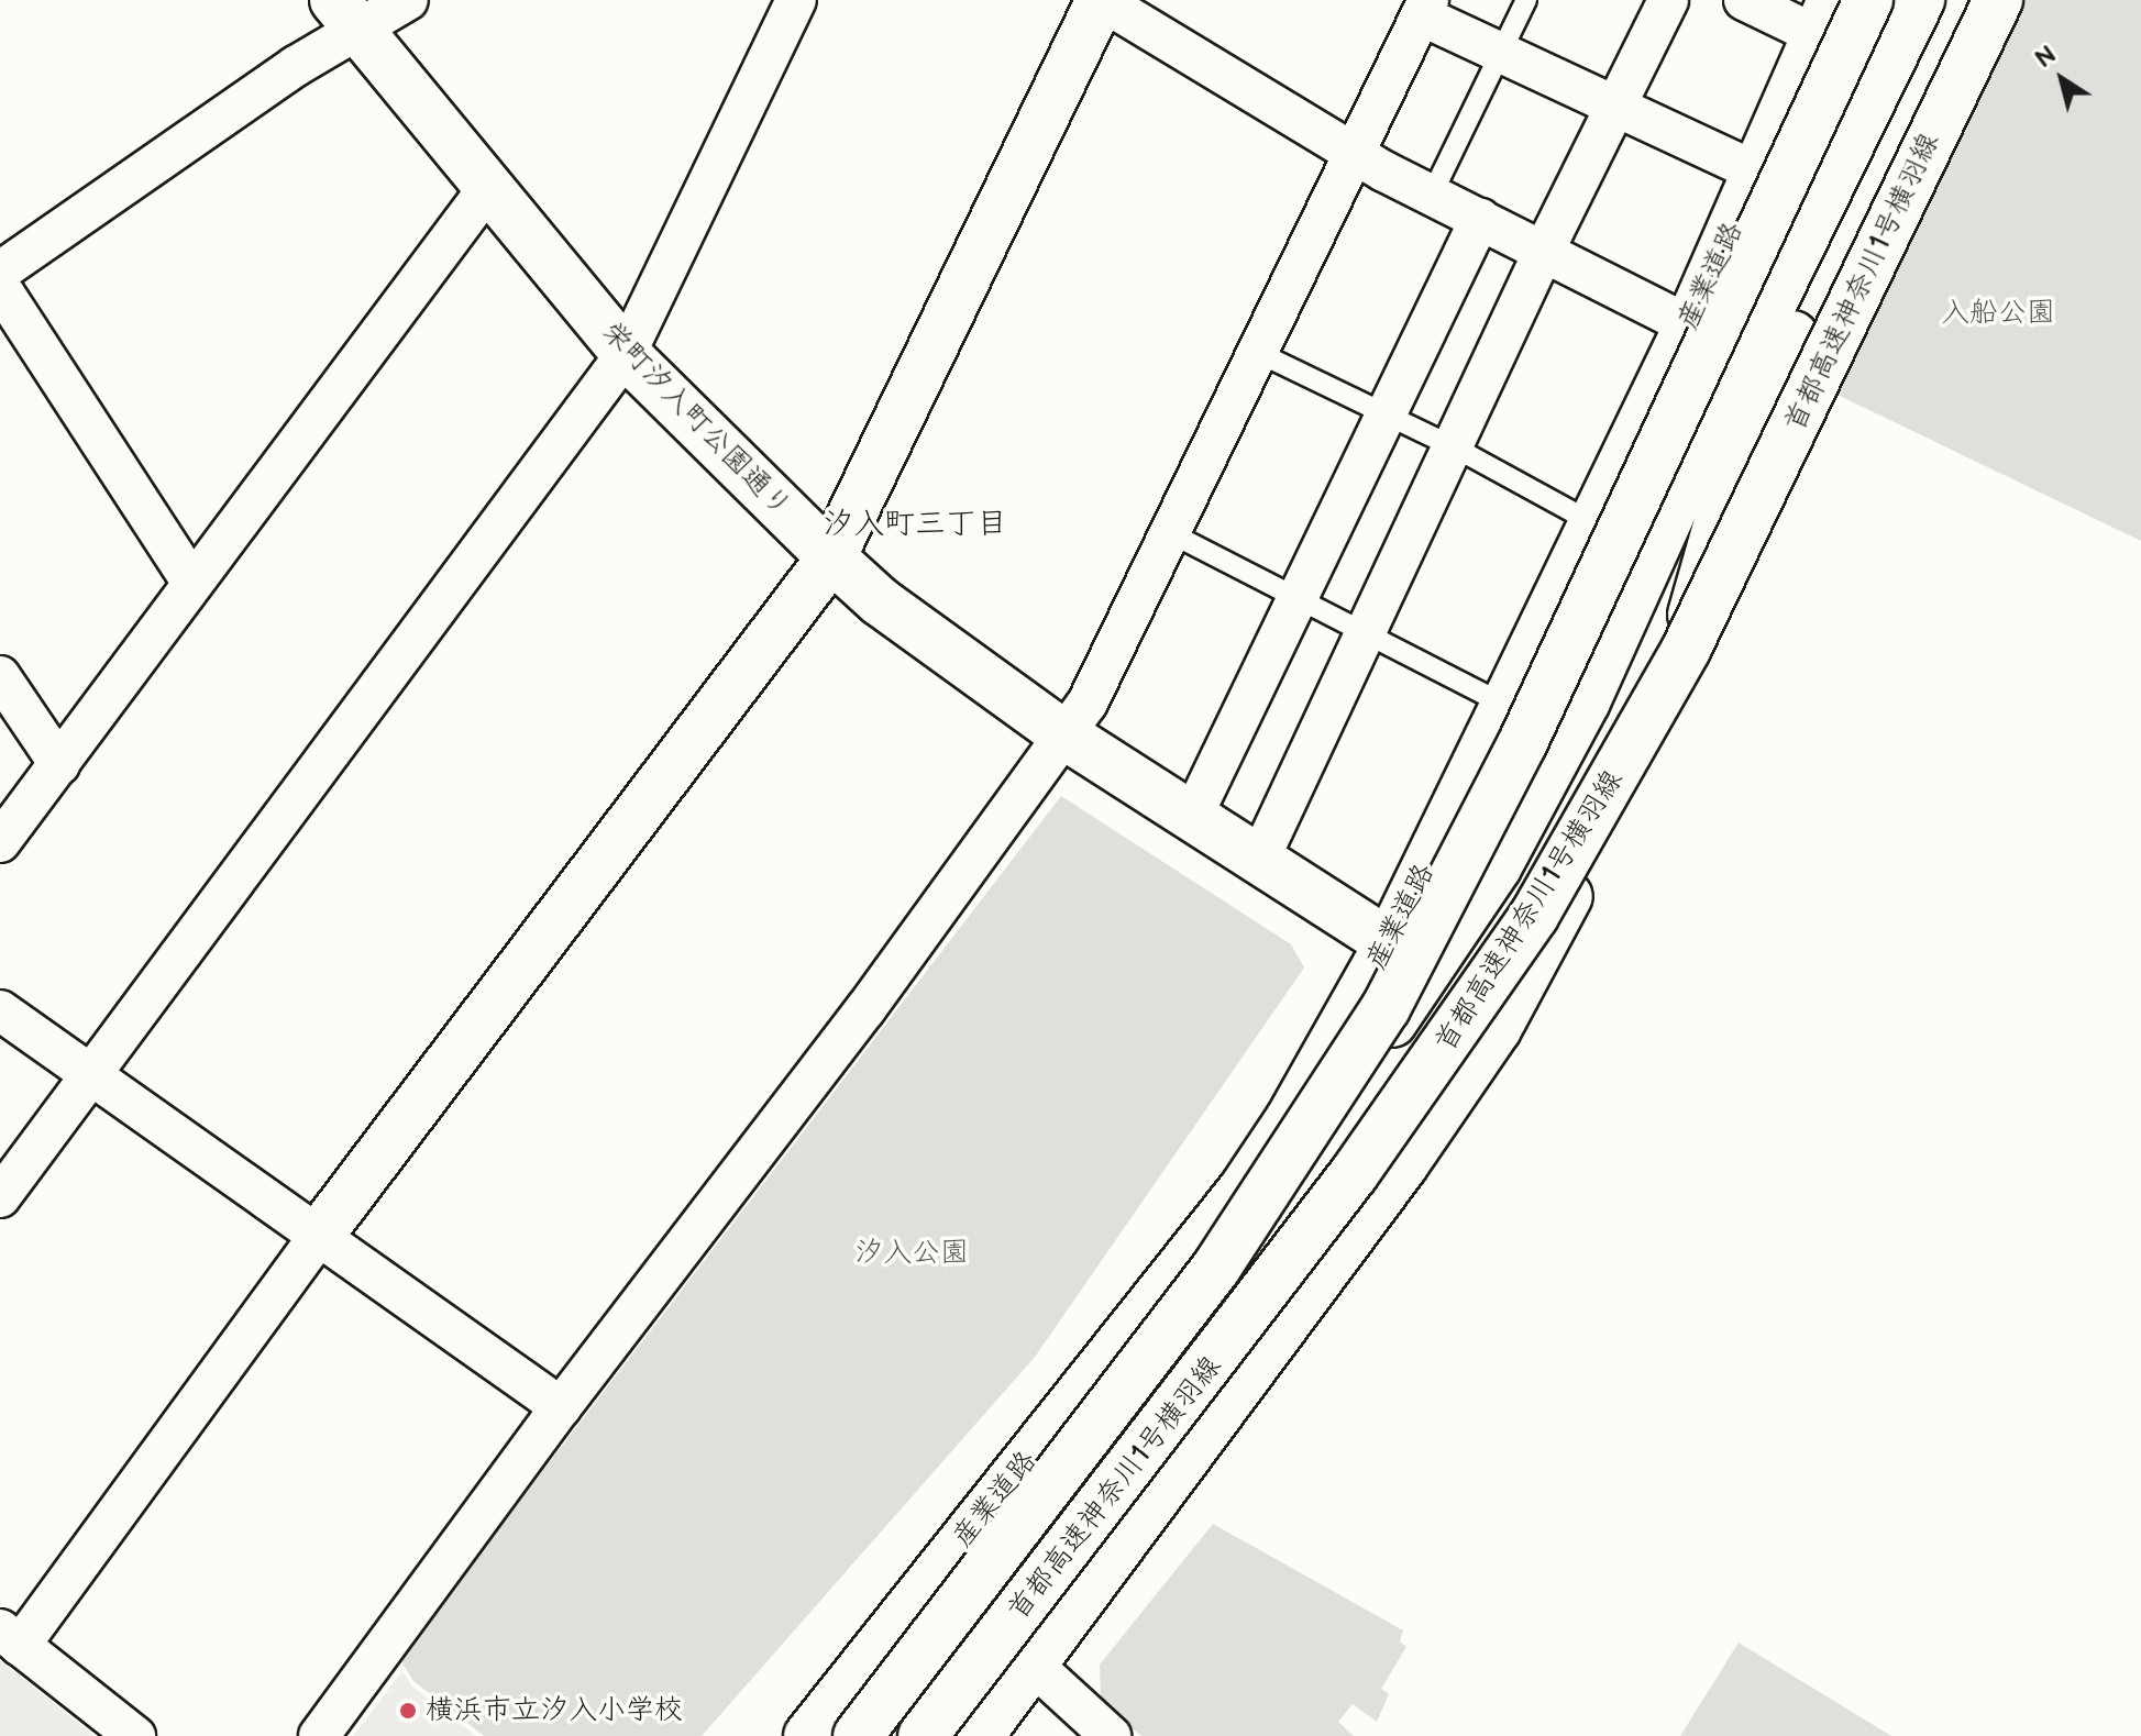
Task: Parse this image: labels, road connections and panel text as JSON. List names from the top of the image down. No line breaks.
{"streets":{"main road":["産業道路","首都高速神奈川1号横羽線","栄町汐入町公園通り"]},"crossings":[["産業道路","栄町汐入町公園通り"]],"districts":["汐入町三丁目"],"parks":["入船公園","汐入公園"],"places":["横浜市立汐入小学校"],"north":"top left"}
